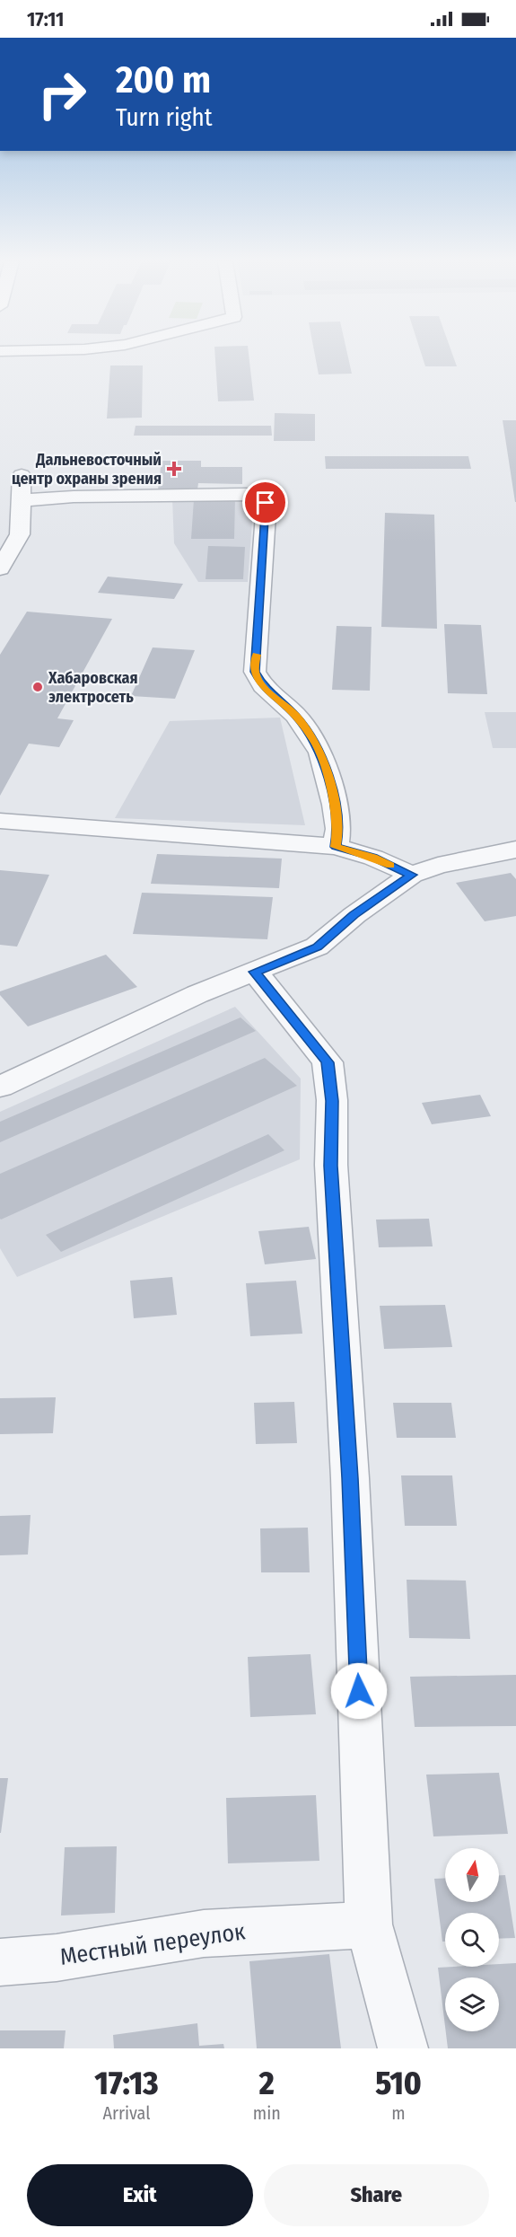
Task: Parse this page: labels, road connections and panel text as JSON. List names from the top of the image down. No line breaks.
{"streets":{"street":["Местный переулок"]},"places":{"health":["Дальневосточный центр охраны зрения"],"other":["Хабаровская электросеть"]},"north":"top","page":{"status":"17:11","turn":["200 m","Turn right"],"eta":["17:13","Arrival","2","min","510","m"],"buttons":["Exit","Share"]}}
